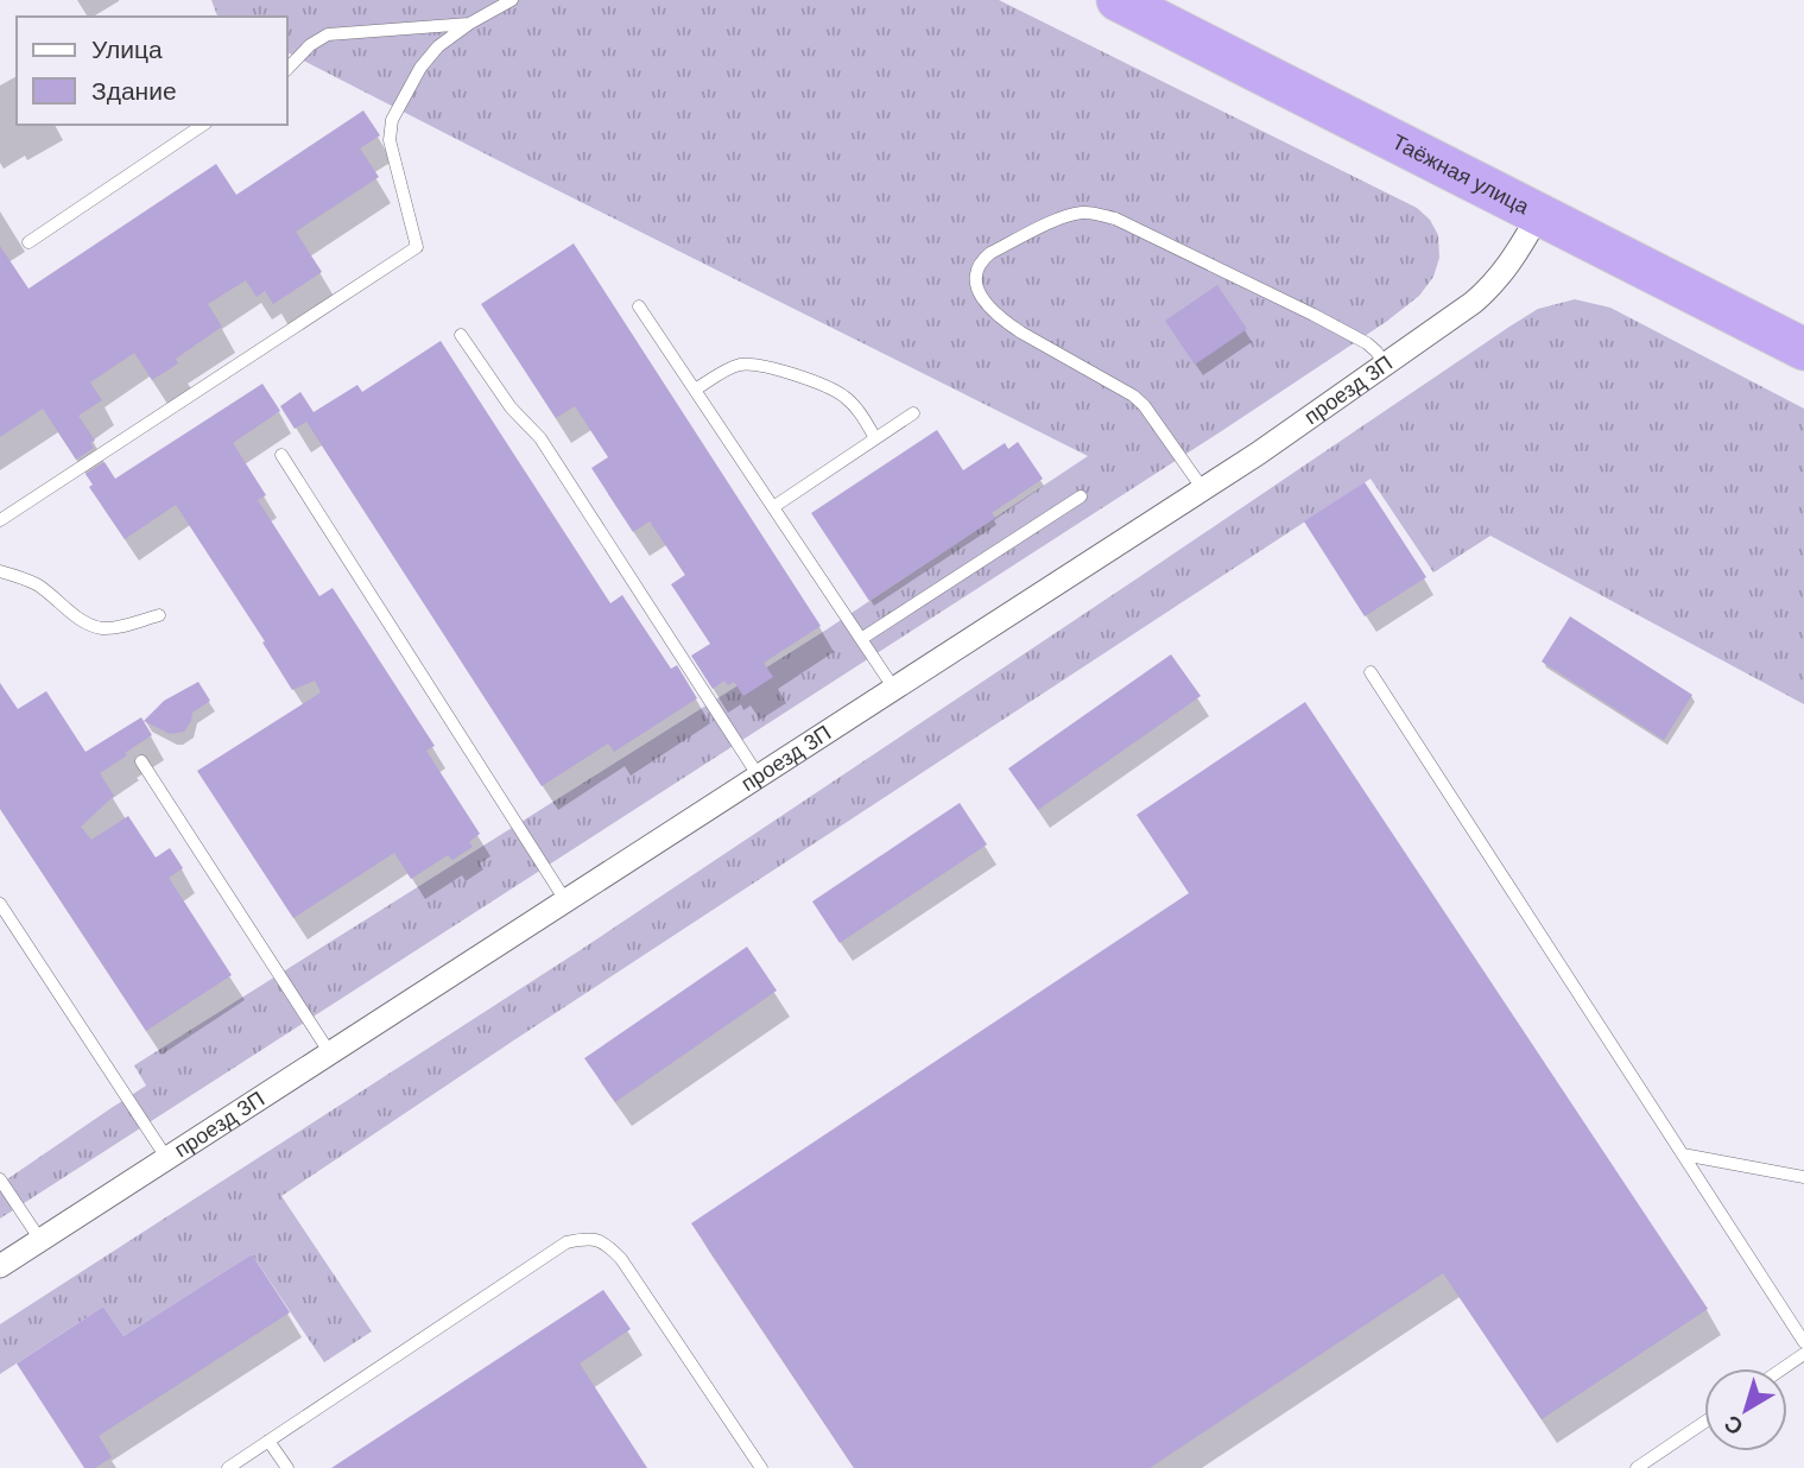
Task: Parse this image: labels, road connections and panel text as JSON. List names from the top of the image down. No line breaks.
{"streets":{"highway":["Таёжная улица"],"street":["проезд 3П"]},"crossings":[["Таёжная улица","проезд 3П"]],"legend":["Улица","Здание"],"north":"bottom left"}
